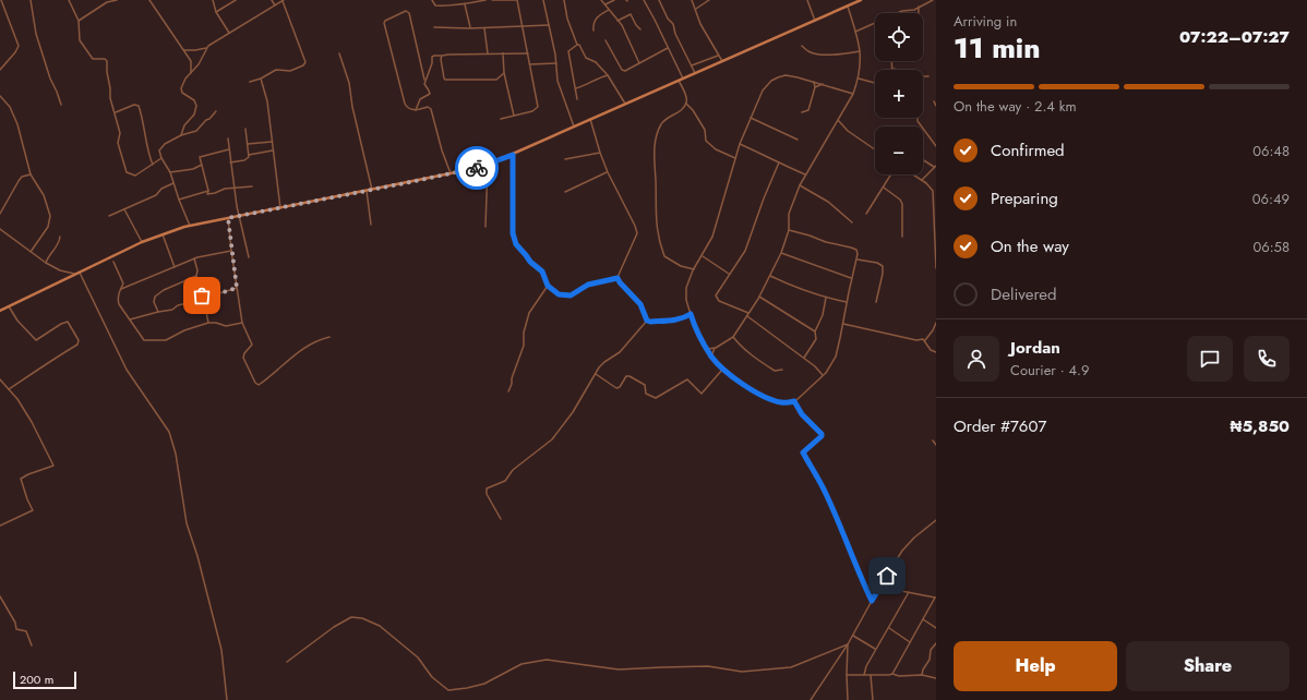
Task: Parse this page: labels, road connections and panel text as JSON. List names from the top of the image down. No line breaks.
{"scale_bar":"200 m","page":{"heading":["11 min","Arriving in","07:22–07:27"],"panel":["Jordan","Courier · 4.9","Order #7607","₦5,850"],"map_buttons":["+","−"],"bar":"On the way · 2.4 km","list":[["Confirmed","06:48"],["Preparing","06:49"],["On the way","06:58"],"Delivered"],"buttons":["Help","Share"],"scale":"200 m"}}
